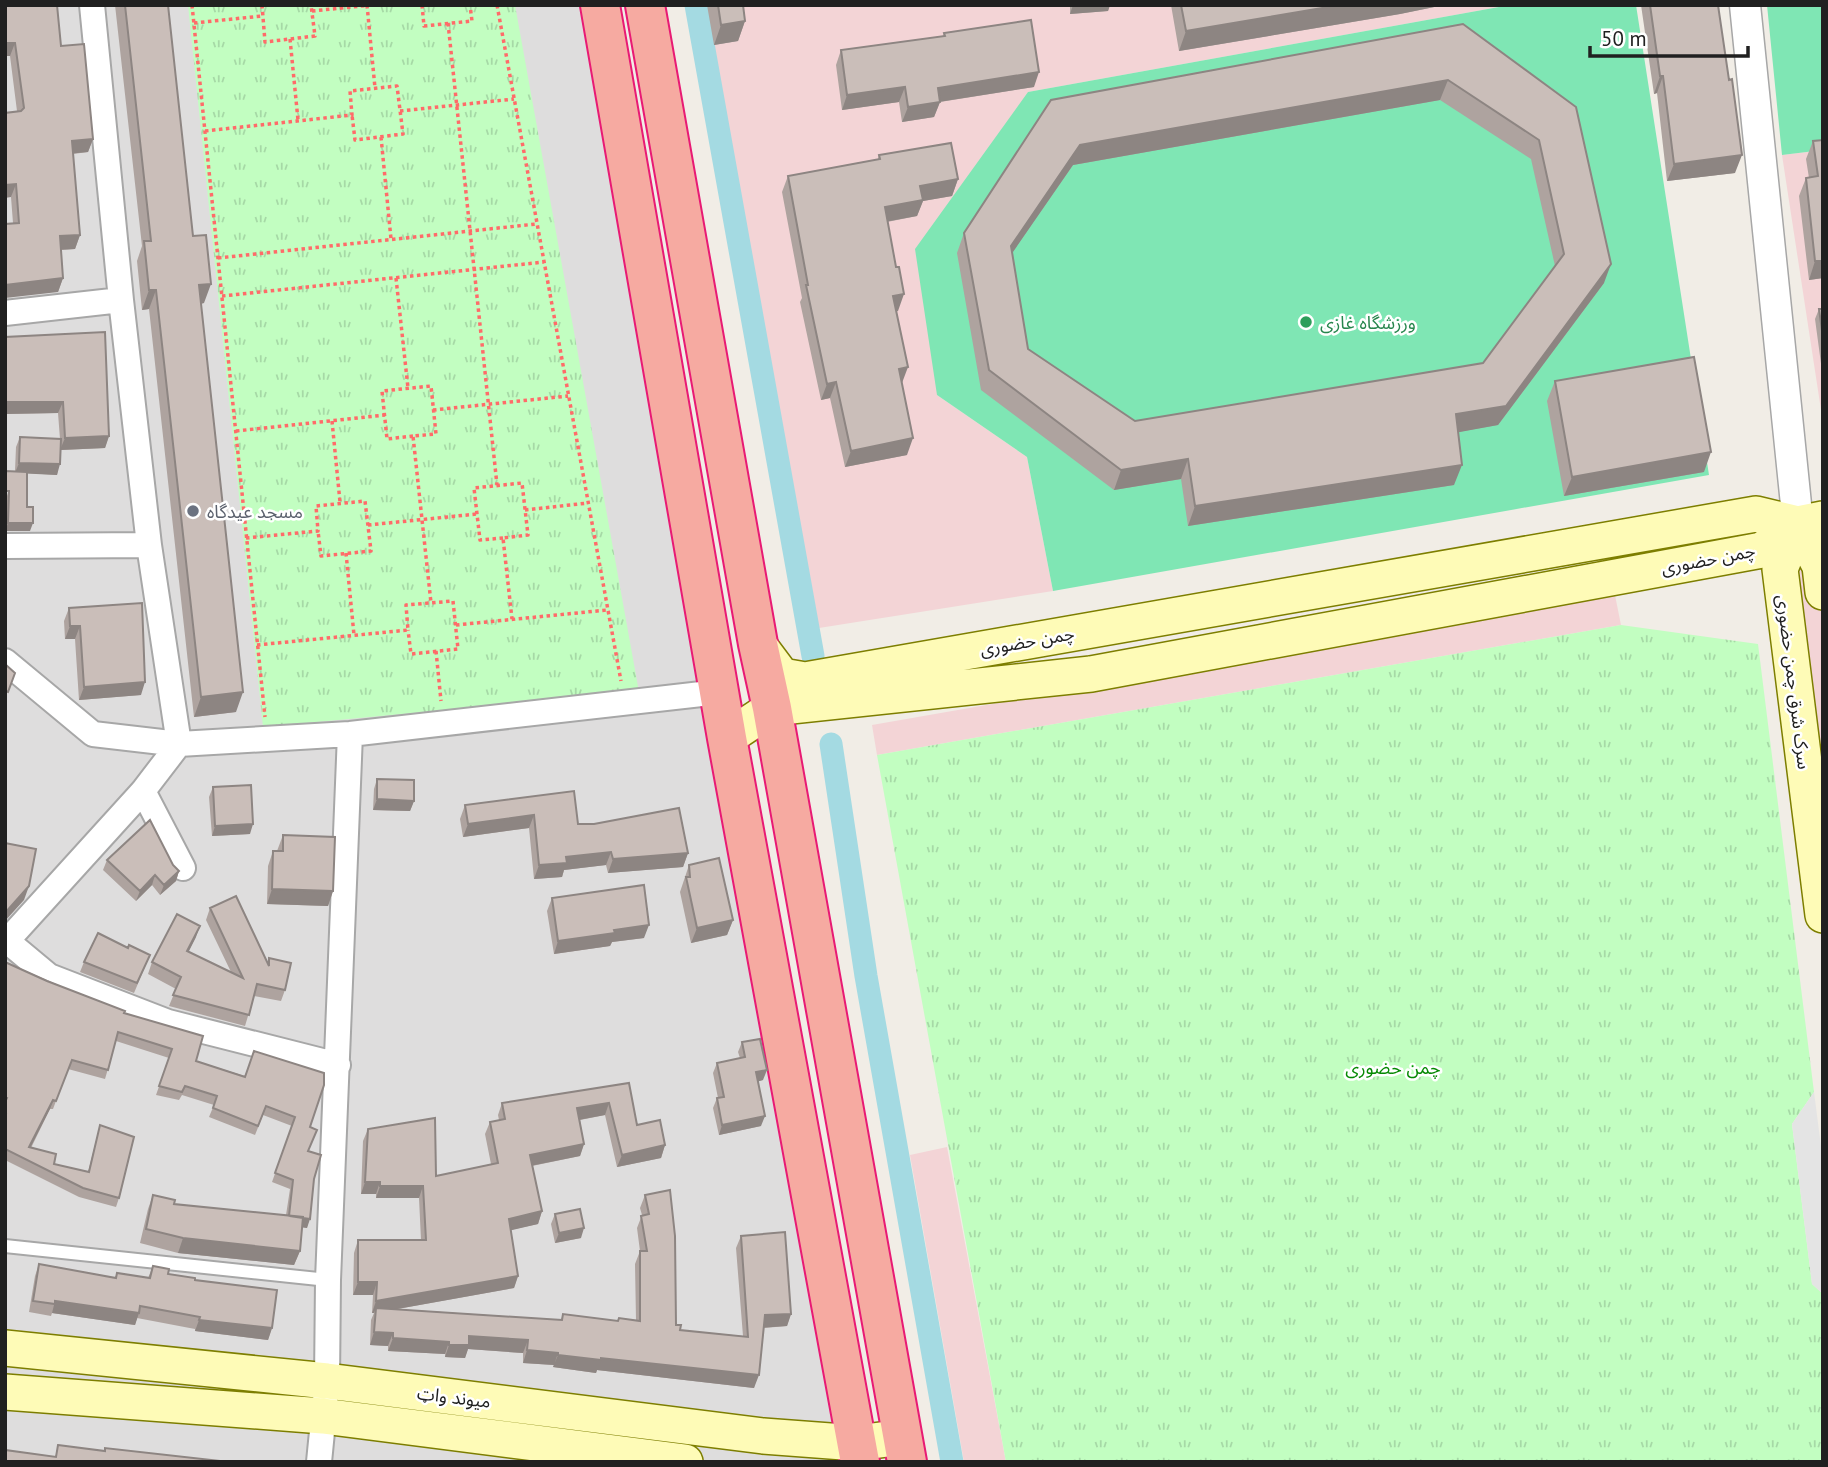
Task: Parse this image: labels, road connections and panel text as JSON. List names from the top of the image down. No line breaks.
{"streets":{"main road":["چمن حضوری","سرک شرق چمن حضوری","میوند واټ"]},"crossings":[["چمن حضوری","سرک شرق چمن حضوری"]],"parks":["چمن حضوری"],"places":["ورزشگاه غازی","مسجد عیدگاه"],"scale_bar":"50 m"}
